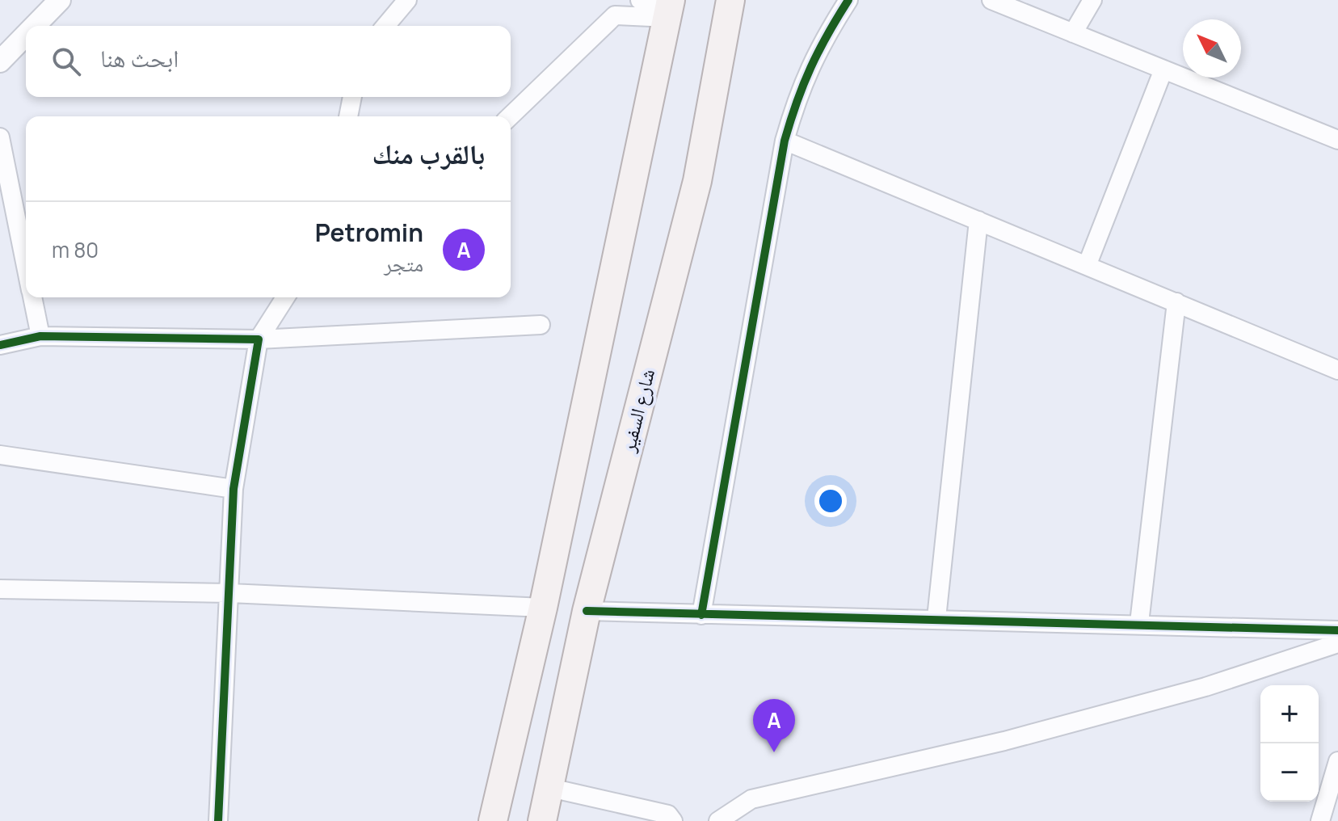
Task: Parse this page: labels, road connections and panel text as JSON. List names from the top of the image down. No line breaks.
{"streets":{"main road":["شارع السفير"]},"north":"top left","page":{"search":"ابحث هنا","heading":"بالقرب منك","list":[{"mark":"A","name":"Petromin","note":"متجر","value":"80 m"}],"map_buttons":["+","−"],"pins":"A"}}
